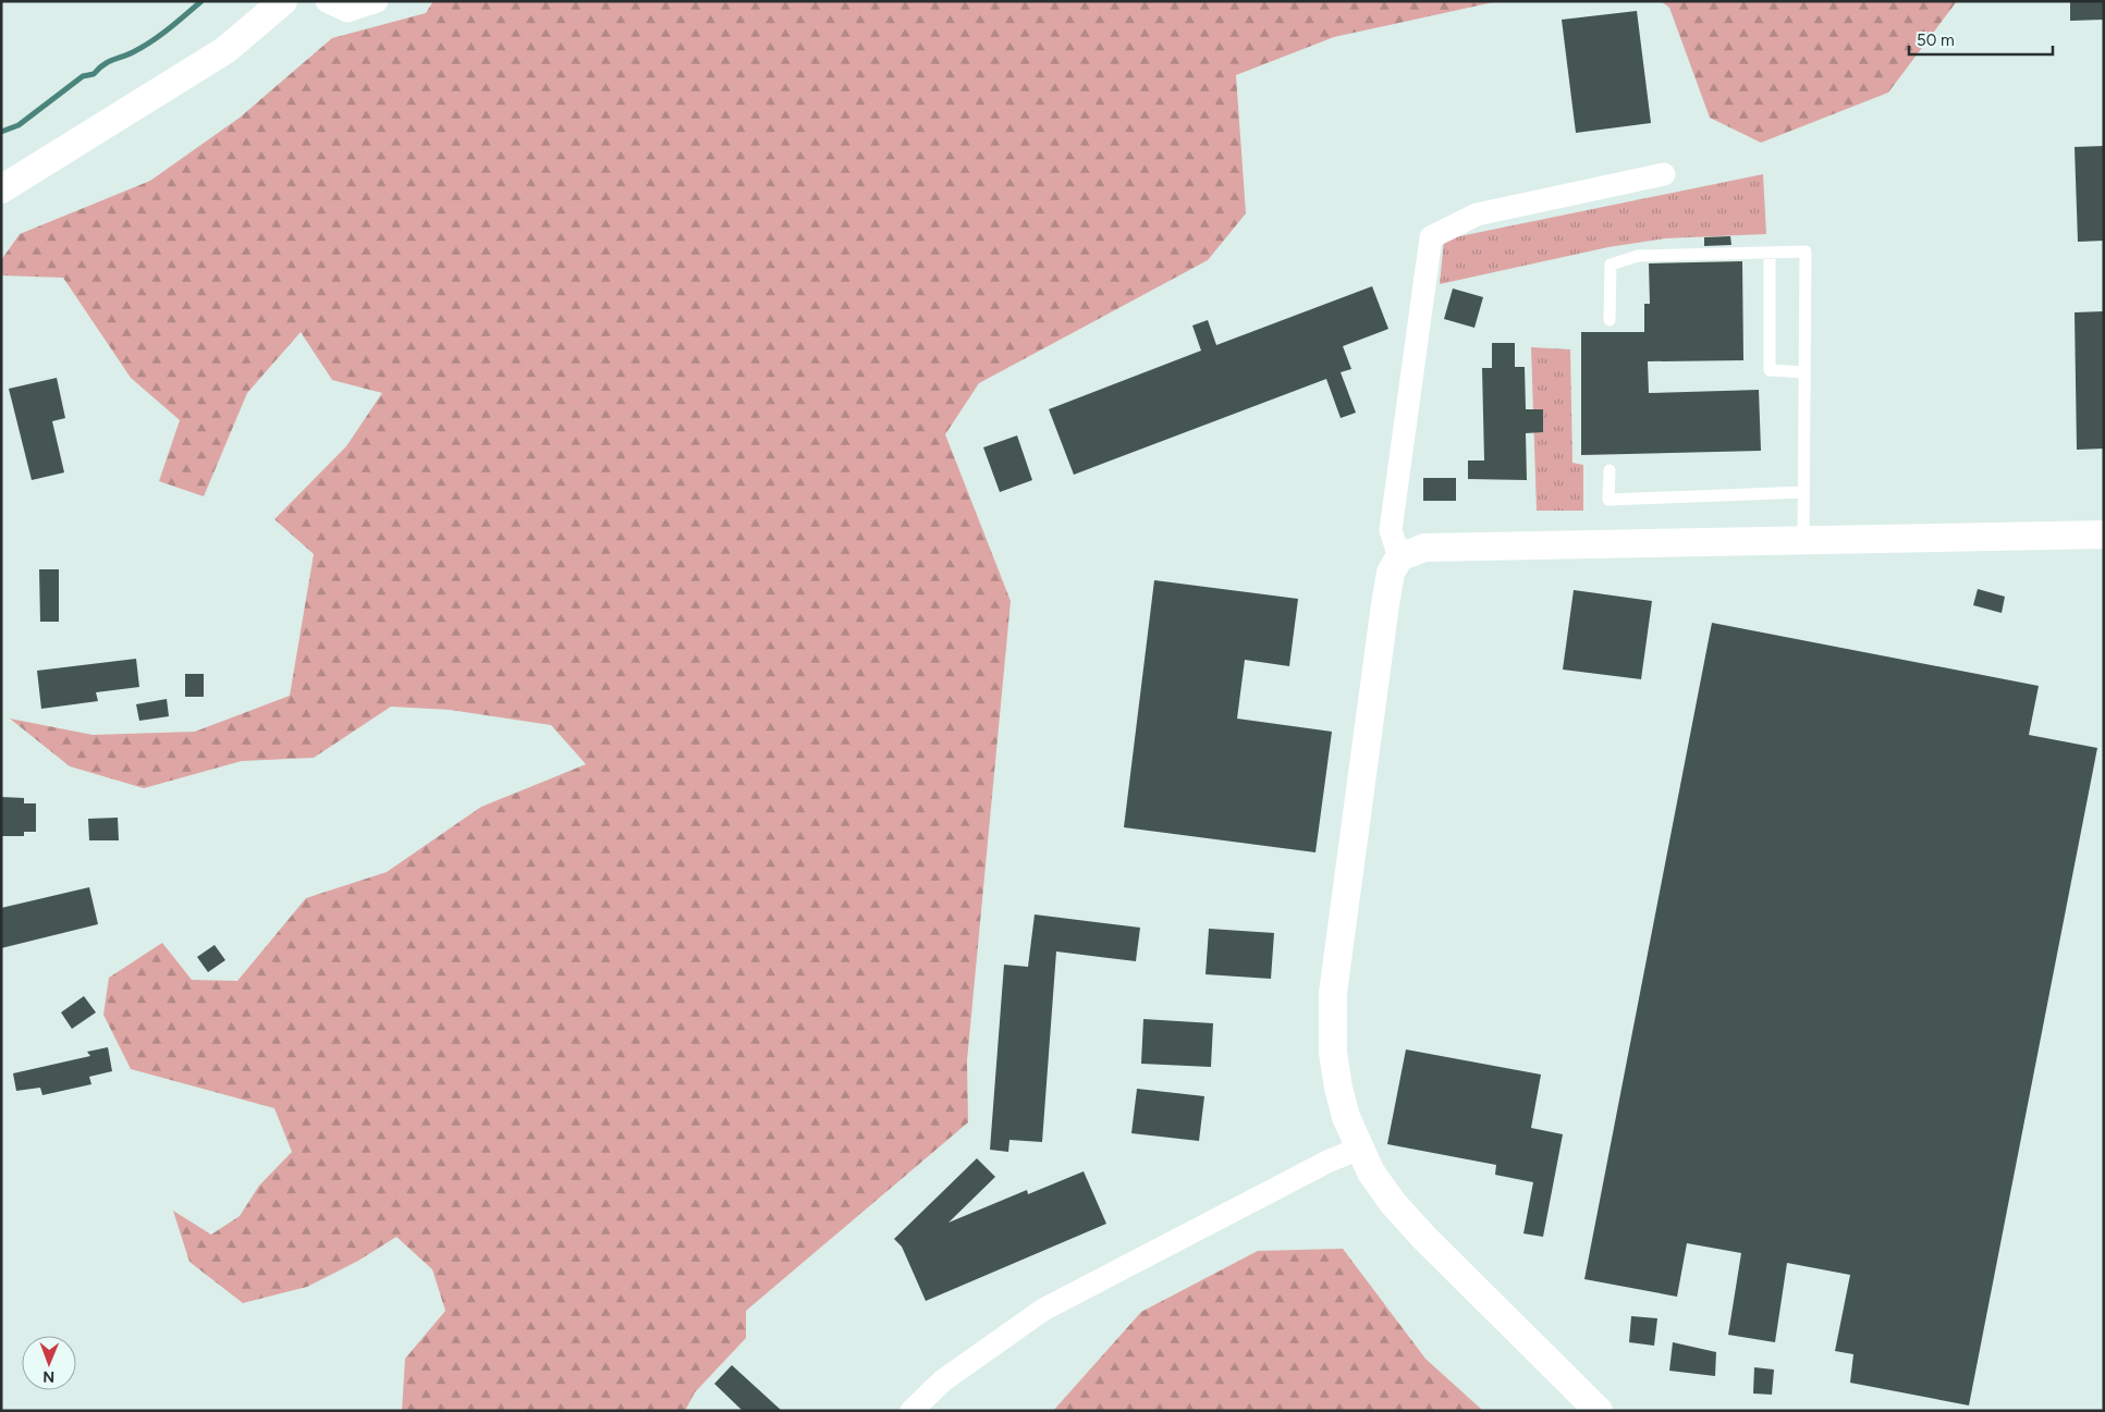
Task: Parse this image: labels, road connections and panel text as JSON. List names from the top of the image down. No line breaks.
{"scale_bar":"50 m","north":"bottom"}
